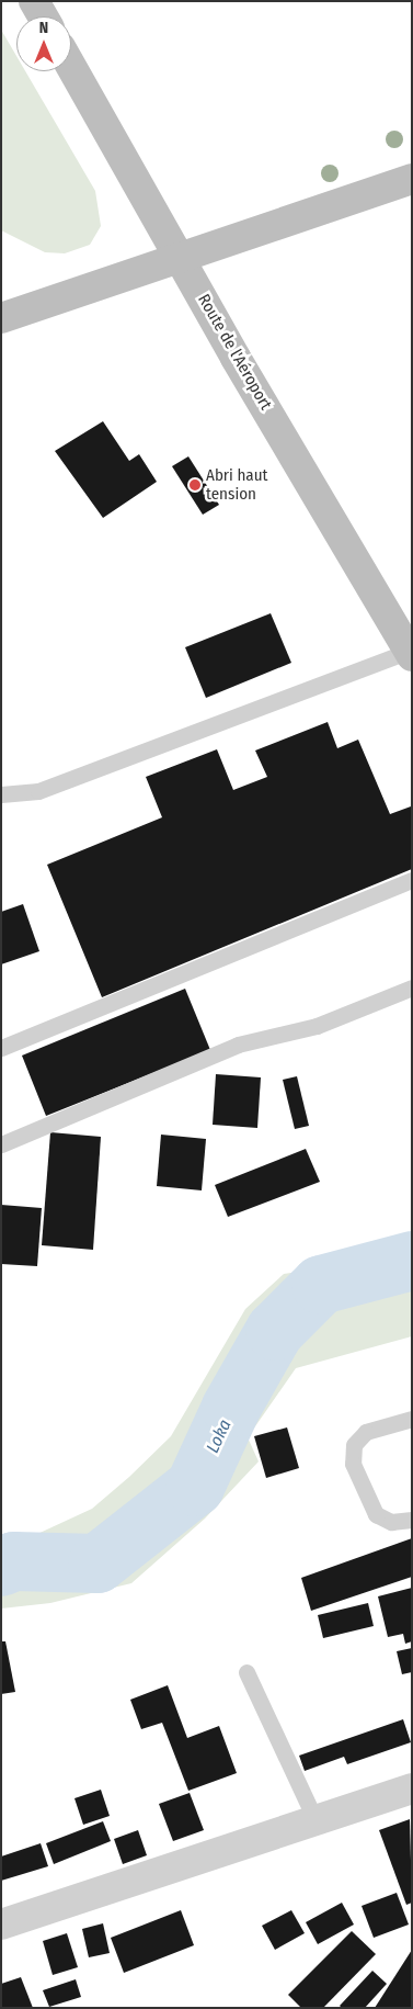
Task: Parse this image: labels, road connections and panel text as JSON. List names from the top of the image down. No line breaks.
{"streets":{"main road":["Route de l'Aéroport"]},"water":["Loka"],"places":["Abri haut tension"],"north":"top"}
